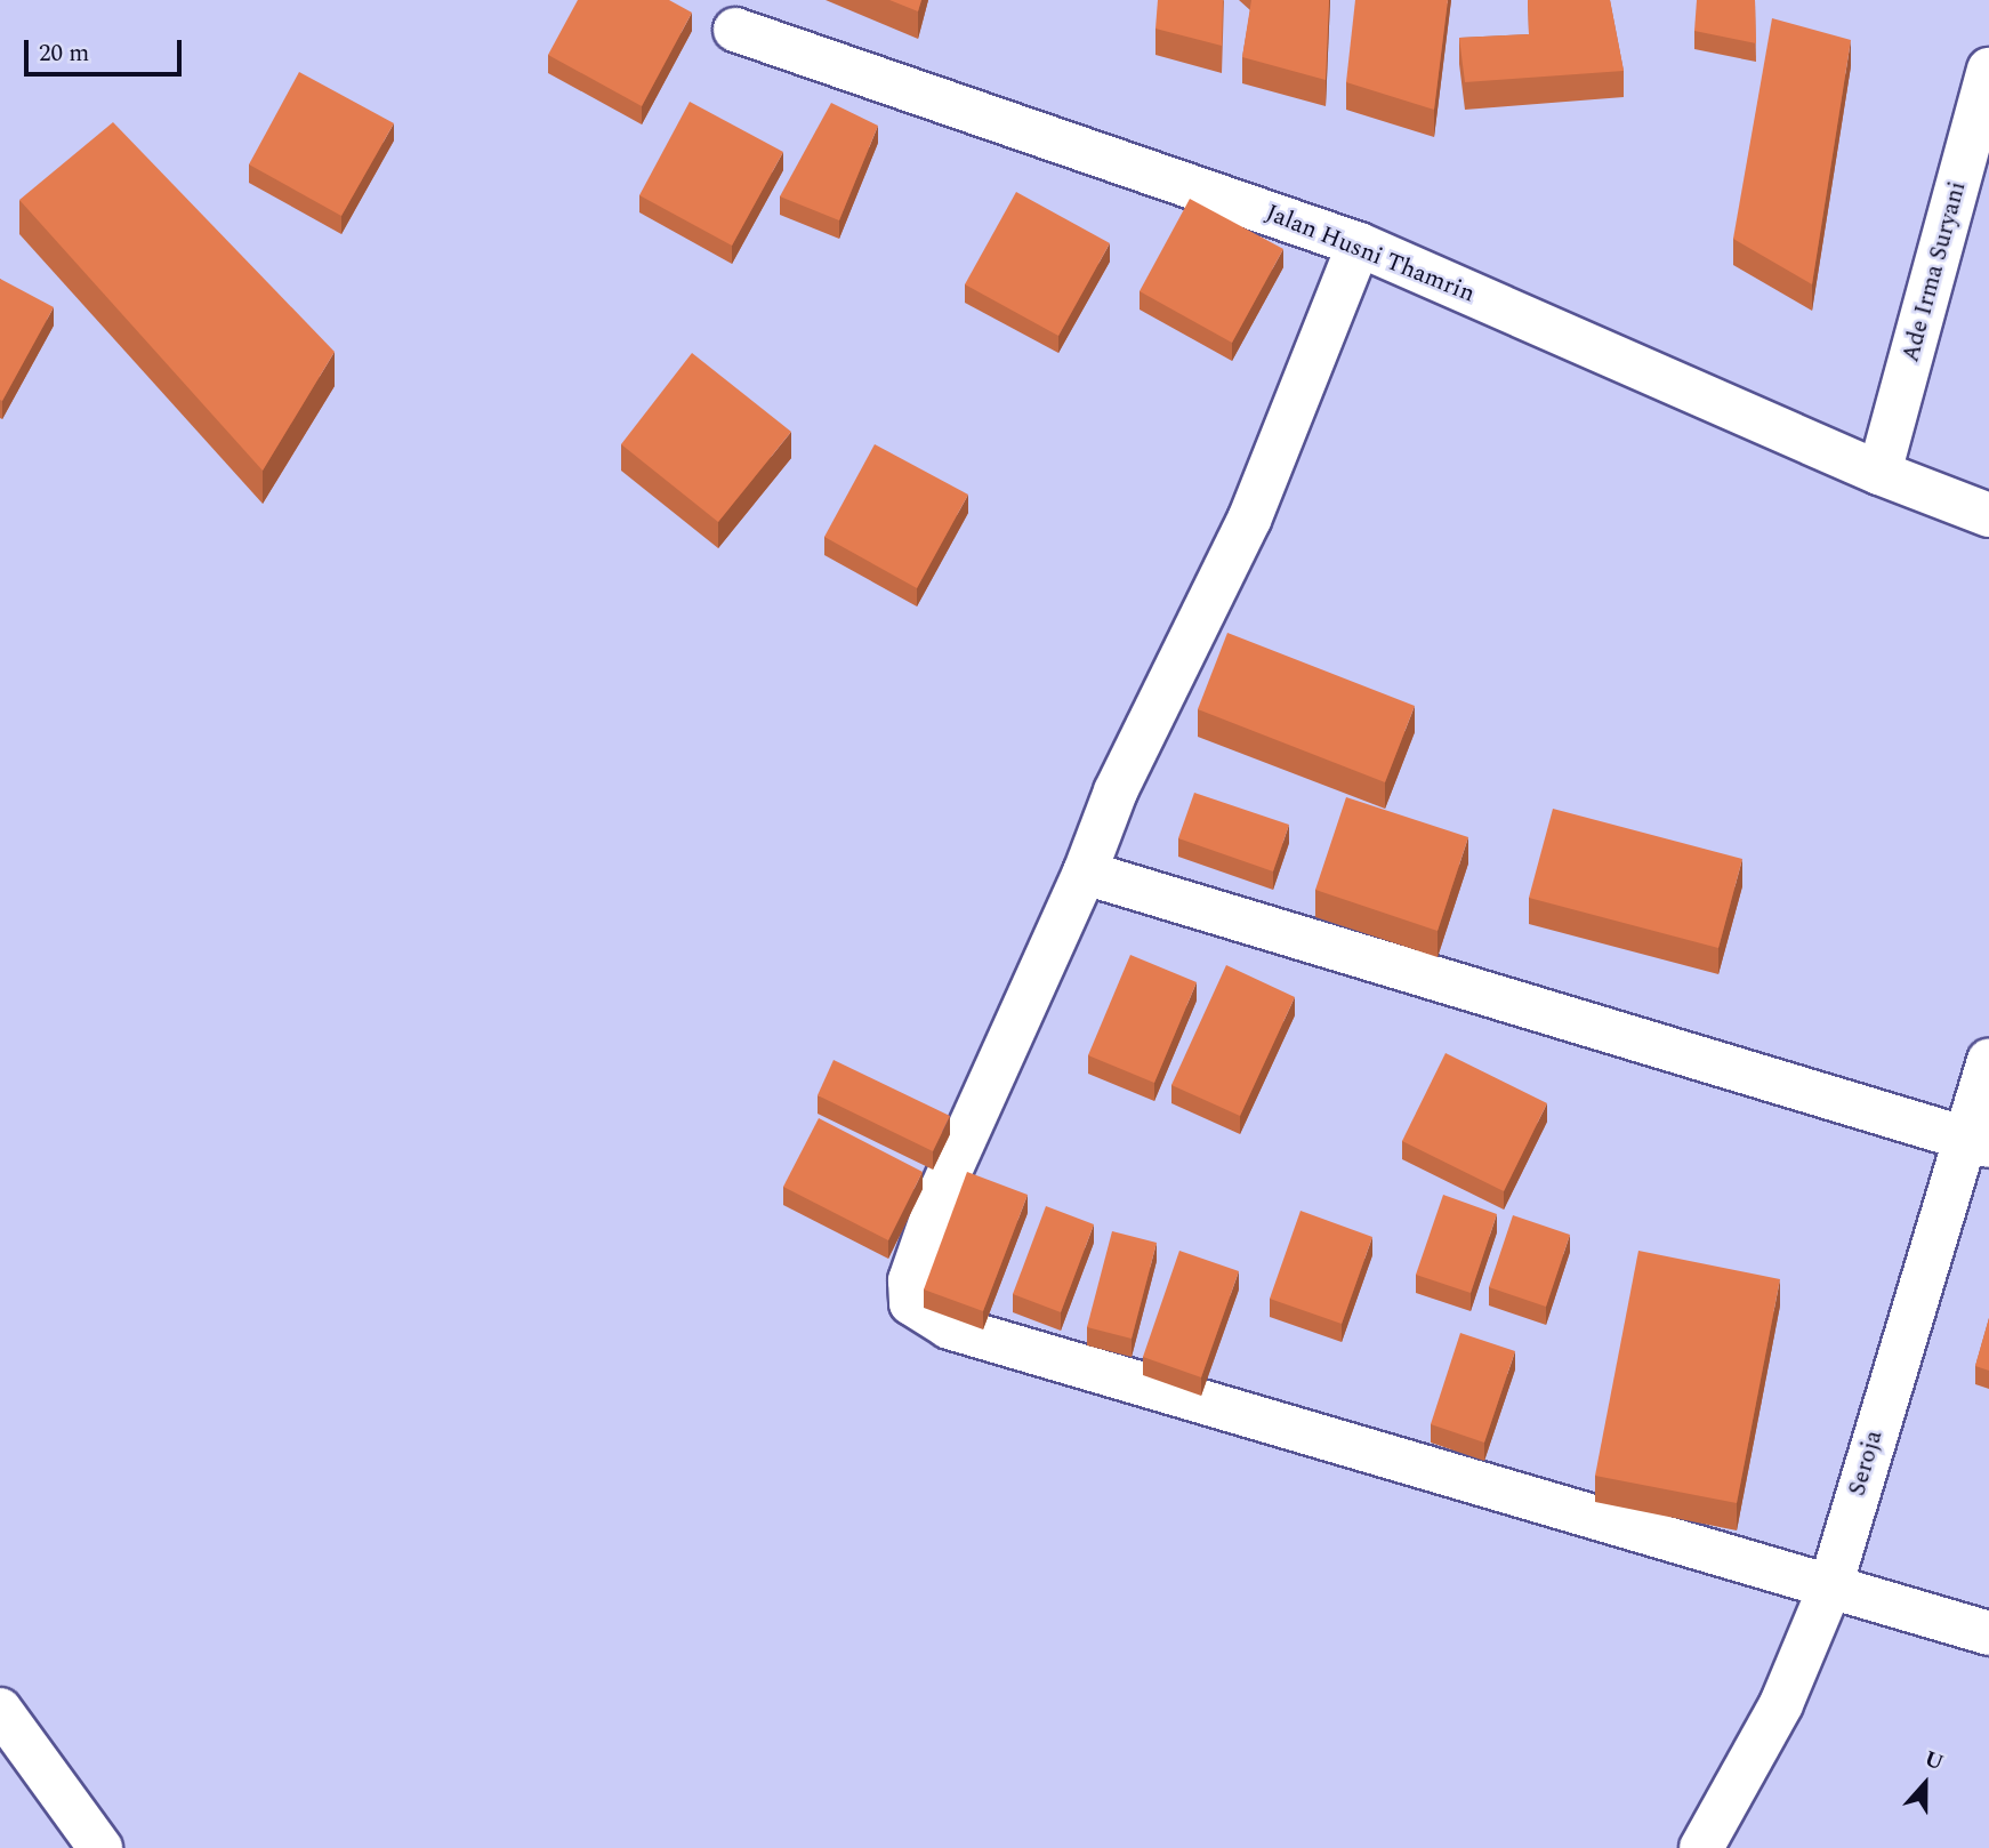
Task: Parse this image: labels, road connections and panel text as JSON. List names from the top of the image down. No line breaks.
{"streets":{"street":["Jalan Husni Thamrin","Ade Irma Suryani","Seroja"]},"crossings":[["Jalan Husni Thamrin","Ade Irma Suryani"]],"scale_bar":"20 m","north":"top"}
